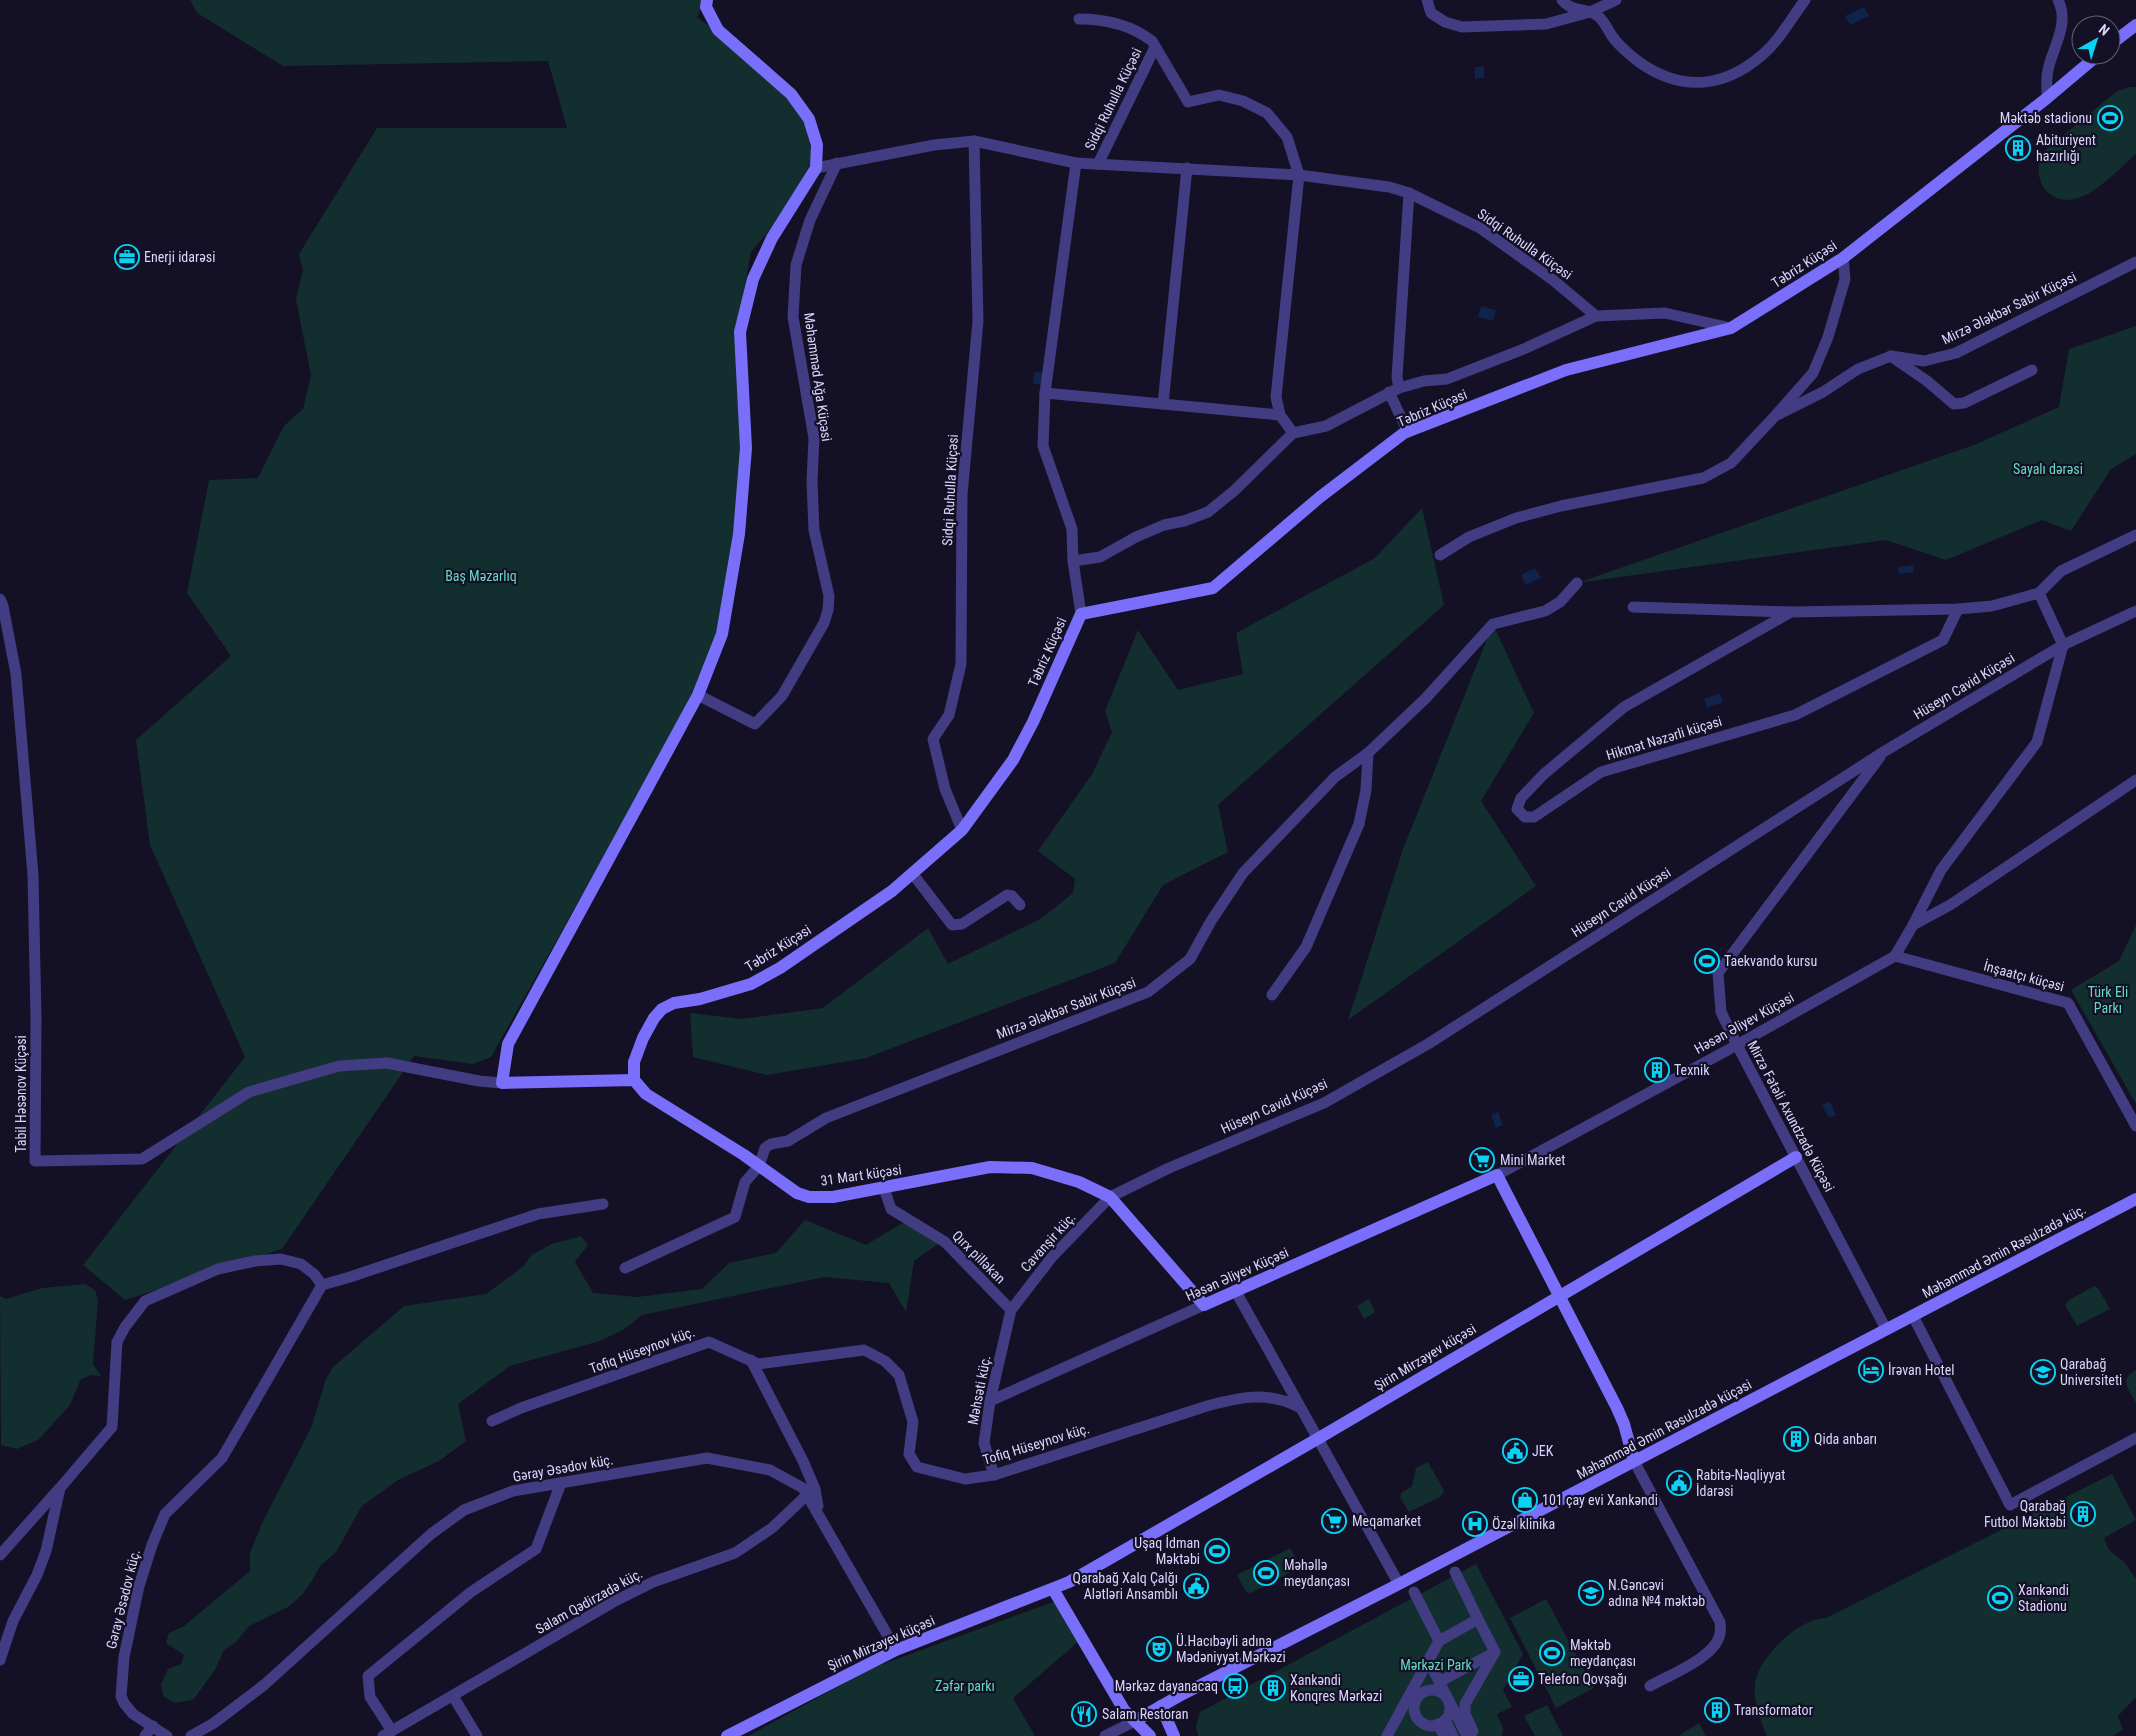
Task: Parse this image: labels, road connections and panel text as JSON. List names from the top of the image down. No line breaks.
{"streets":{"street":["Sidqi Ruhulla Küçəsi","Təbriz Küçəsi","Mirzə Ələkbər Sabir Küçəsi","Məhəmməd Ağa Küçəsi","Hüseyn Cavid Küçəsi","Hikmət Nəzərli küçəsi","İnşaatçı küçəsi","Həsən Əliyev Küçəsi","Tabil Həsənov Küçəsi","Mirzə Fətəli Axundzadə Küçəsi","31 Mart küçəsi","Cavanşir küç.","Məhəmməd Əmin Rəsulzadə küç.","Qırx pilləkan","Tofiq Hüseynov küç.","Şirin Mirzəyev küçəsi","Məhsəti küç.","Məhəmməd Əmin Rəsulzadə küçəsi","Gəray Əsədov küç.","Salam Qədirzadə küç."]},"crossings":[["Sidqi Ruhulla Küçəsi","Təbriz Küçəsi"],["Sidqi Ruhulla Küçəsi","Məhəmməd Ağa Küçəsi"],["Təbriz Küçəsi","31 Mart küçəsi"],["Mirzə Ələkbər Sabir Küçəsi","31 Mart küçəsi"],["Hüseyn Cavid Küçəsi","Mirzə Fətəli Axundzadə Küçəsi"],["Hüseyn Cavid Küçəsi","31 Mart küçəsi"],["Hüseyn Cavid Küçəsi","Cavanşir küç."],["İnşaatçı küçəsi","Həsən Əliyev Küçəsi"],["Həsən Əliyev Küçəsi","Mirzə Fətəli Axundzadə Küçəsi"],["Həsən Əliyev Küçəsi","31 Mart küçəsi"],["Həsən Əliyev Küçəsi","Məhsəti küç."],["Mirzə Fətəli Axundzadə Küçəsi","Məhəmməd Əmin Rəsulzadə küç."],["Mirzə Fətəli Axundzadə Küçəsi","Şirin Mirzəyev küçəsi"],["Mirzə Fətəli Axundzadə Küçəsi","Məhəmməd Əmin Rəsulzadə küçəsi"],["31 Mart küçəsi","Cavanşir küç."],["31 Mart küçəsi","Qırx pilləkan"],["Cavanşir küç.","Qırx pilləkan"],["Cavanşir küç.","Məhsəti küç."],["Məhəmməd Əmin Rəsulzadə küç.","Məhəmməd Əmin Rəsulzadə küçəsi"],["Qırx pilləkan","Məhsəti küç."],["Tofiq Hüseynov küç.","Məhsəti küç."],["Şirin Mirzəyev küçəsi","Gəray Əsədov küç."],["Gəray Əsədov küç.","Salam Qədirzadə küç."]],"parks":["Sayalı dərəsi","Baş Məzarlıq","Türk Eli Parkı","Mərkəzi Park","Zəfər parkı"],"places":{"sports":["Məktəb stadionu","Taekvando kursu","Uşaq İdman Məktəbi","Məhəllə meydançası","Xankəndi Stadionu","Məktəb meydançası"],"building":["Abituriyent hazırlığı","Texnik","Qida anbarı","Qarabağ Futbol Məktəbi","Xankəndi Konqres Mərkəzi","Transformator"],"office":["Enerji idarəsi","Telefon Qovşağı"],"supermarket":["Mini Market","Meqamarket"],"hotel":["İrəvan Hotel"],"school or university":["Qarabağ Universiteti","N.Gəncəvi adına №4 məktəb"],"public building":["JEK","Rabitə-Nəqliyyat İdarəsi","Qarabağ Xalq Çalğı Alətləri Ansamblı"],"shop":["101 çay evi Xankəndi"],"hospital":["Özəl klinika"],"theatre":["Ü.Hacıbəyli adına Mədəniyyət Mərkəzi"],"bus stop":["Mərkəz dayanacaq"],"restaurant":["Salam Restoran"]},"north":"top right"}
